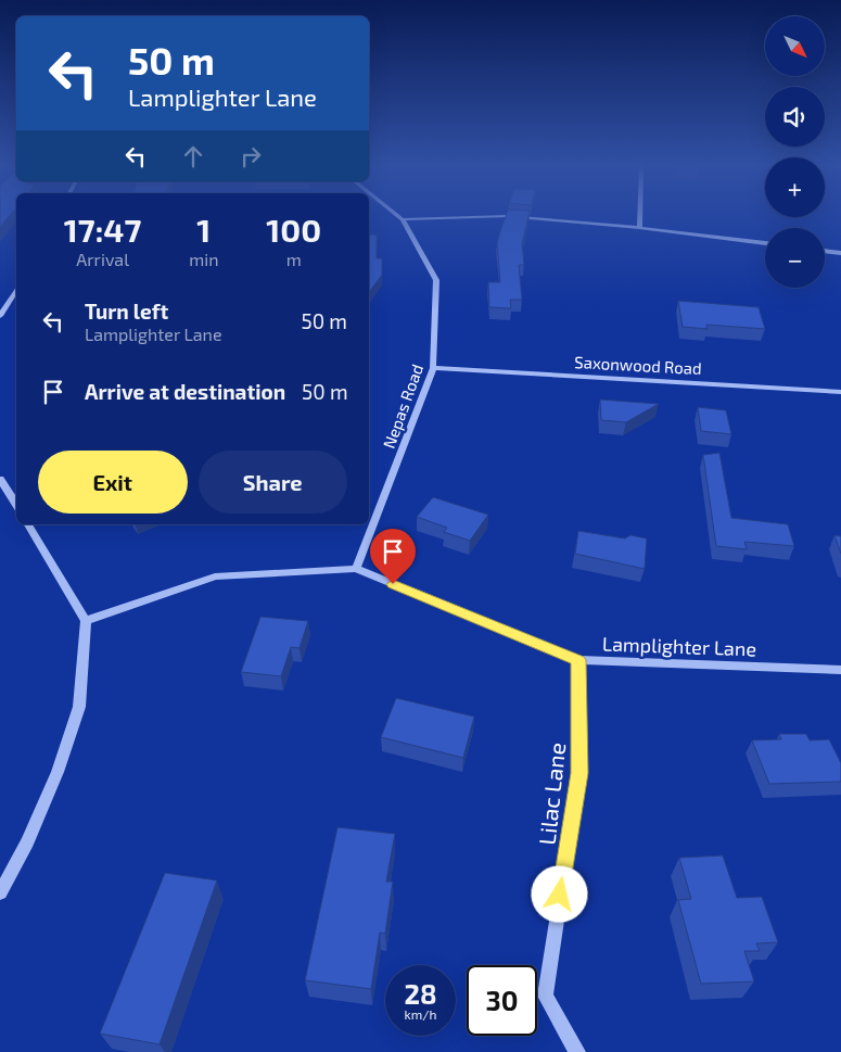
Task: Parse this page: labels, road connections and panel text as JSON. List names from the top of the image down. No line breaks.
{"streets":{"street":["Saxonwood Road","Nepas Road","Lamplighter Lane","Lilac Lane"]},"crossings":[["Saxonwood Road","Nepas Road"],["Nepas Road","Lamplighter Lane"],["Lamplighter Lane","Lilac Lane"]],"north":"bottom right","page":{"map_buttons":["+","−"],"turn":["50 m","Lamplighter Lane"],"eta":["17:47","Arrival","1","min","100","m"],"list":[{"name":"Turn left","note":"Lamplighter Lane","value":"50 m"},{"name":"Arrive at destination","value":"50 m"}],"buttons":["Exit","Share"],"speed":"28 km/h","limit":"30"}}
